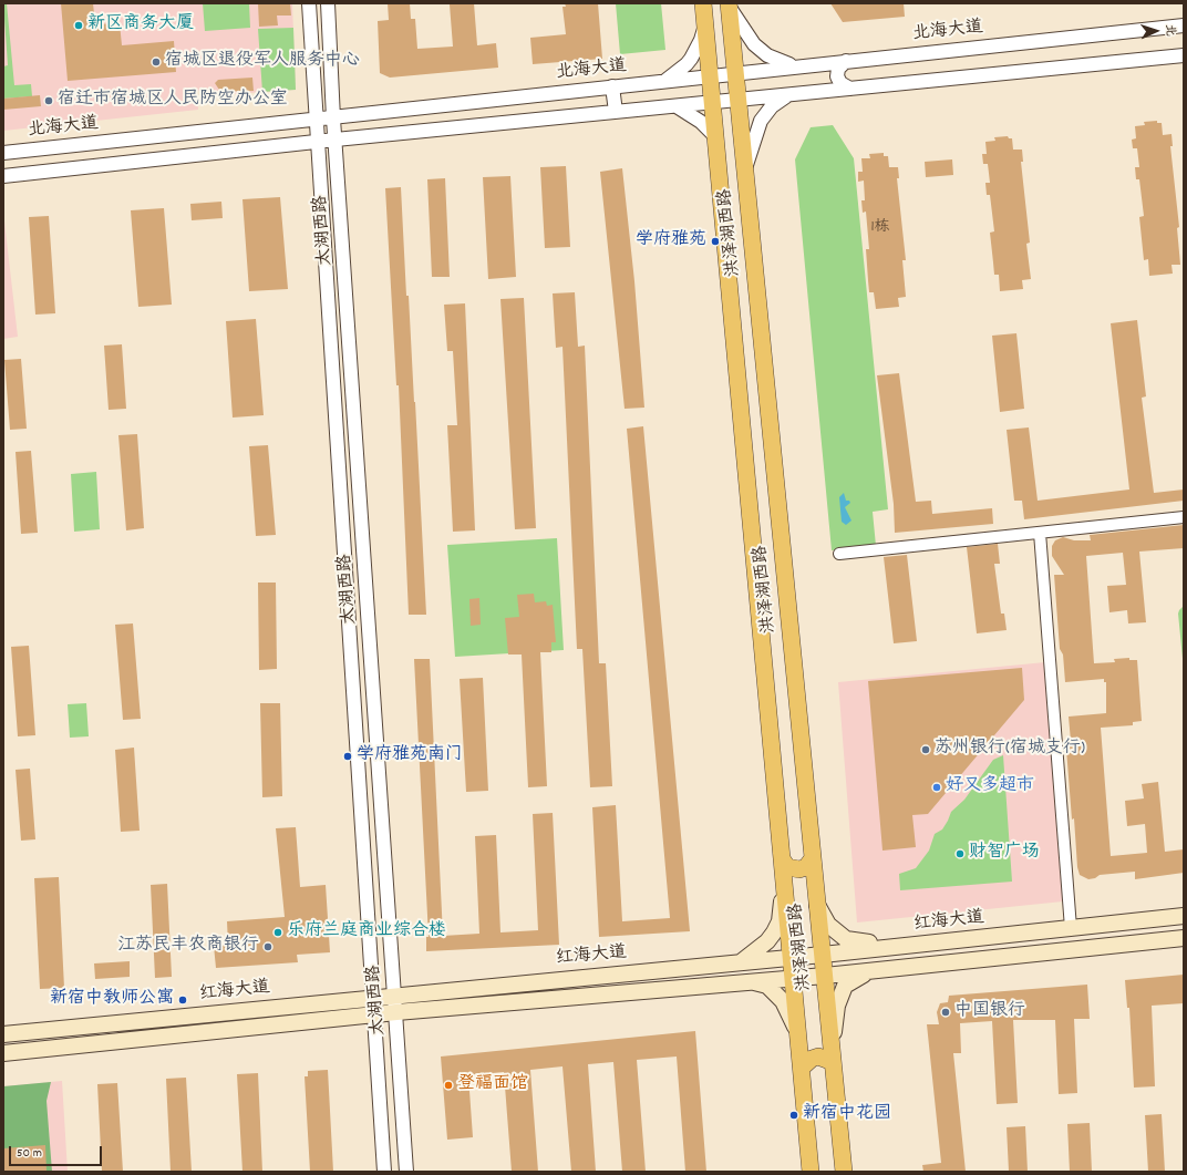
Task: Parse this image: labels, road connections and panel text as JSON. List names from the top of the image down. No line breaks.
{"streets":{"main road":["洪泽湖西路","红海大道"],"street":["北海大道","太湖西路"]},"crossings":[["北海大道","太湖西路"],["北海大道","洪泽湖西路"],["太湖西路","红海大道"],["洪泽湖西路","红海大道"]],"places":["新区商务大厦","宿城区退役军人服务中心","宿迁市宿城区人民防空办公室","学府雅苑","苏州银行(宿城支行)","学府雅苑南门","好又多超市","财智广场","乐府兰庭商业综合楼","江苏民丰农商银行","新宿中教师公寓","中国银行","登福面馆","新宿中花园"],"house_numbers":["1栋"],"scale_bar":"50 m","north":"right"}
